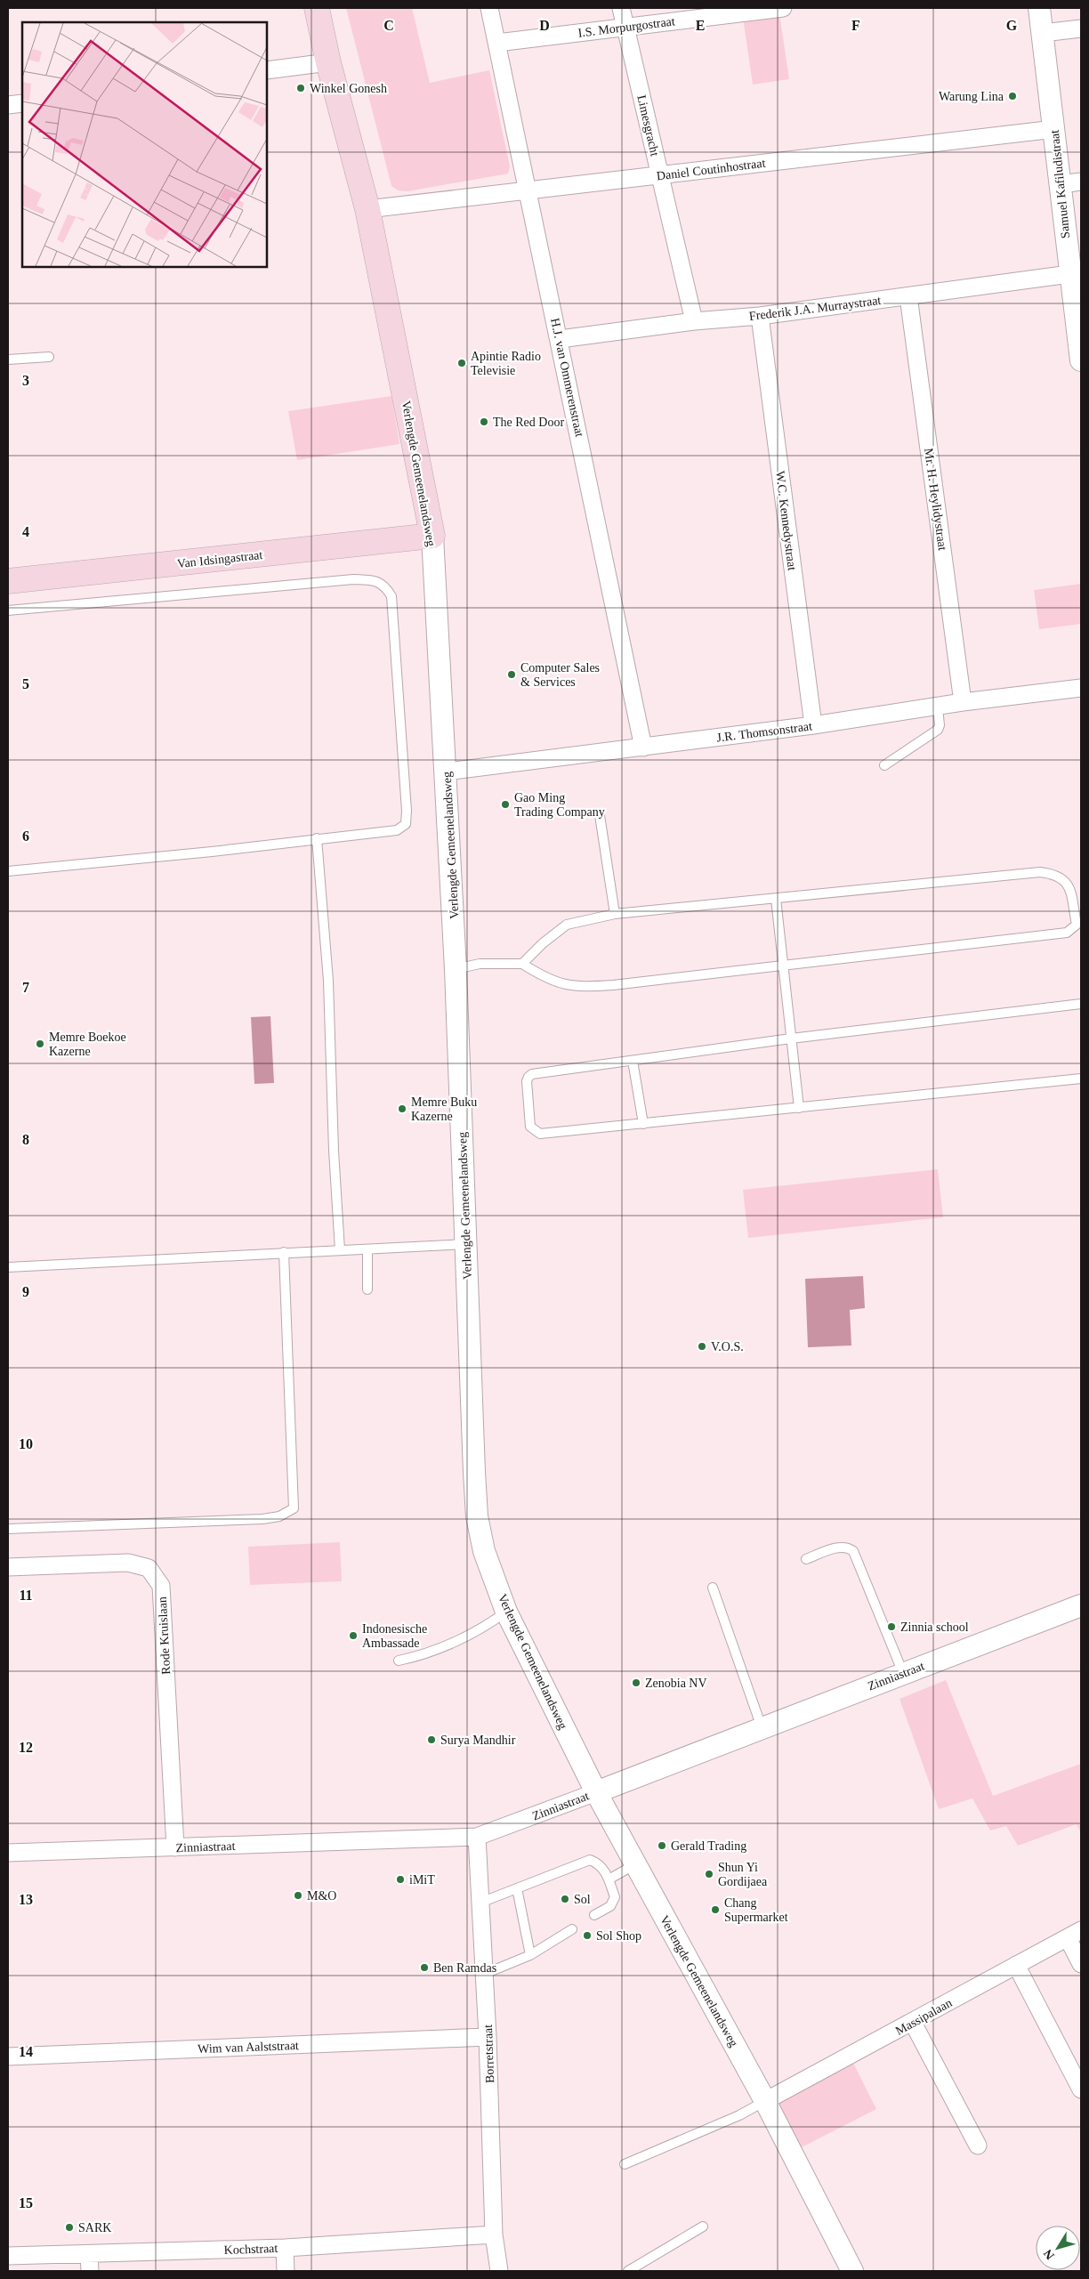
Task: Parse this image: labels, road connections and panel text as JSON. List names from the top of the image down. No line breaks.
{"streets":{"main road":["Verlengde Gemeenelandsweg","Van Idsingastraat"],"street":["I.S. Morpurgostraat","Limesgracht","Daniel Coutinhostraat","Samuel Kafiludistraat","Frederik J.A. Murraystraat","H.J. van Ommerenstraat","Mr. H. Heylidystraat","W.C. Kennedystraat","J.R. Thomsonstraat","Rode Kruislaan","Zinniastraat","Massipalaan","Wim van Aalststraat","Borretstraat","Kochstraat"]},"crossings":[["I.S. Morpurgostraat","Limesgracht"],["I.S. Morpurgostraat","H.J. van Ommerenstraat"],["Limesgracht","Daniel Coutinhostraat"],["Limesgracht","Frederik J.A. Murraystraat"],["Daniel Coutinhostraat","Samuel Kafiludistraat"],["Daniel Coutinhostraat","H.J. van Ommerenstraat"],["Daniel Coutinhostraat","Verlengde Gemeenelandsweg"],["Samuel Kafiludistraat","Frederik J.A. Murraystraat"],["Frederik J.A. Murraystraat","H.J. van Ommerenstraat"],["Frederik J.A. Murraystraat","Mr. H. Heylidystraat"],["Frederik J.A. Murraystraat","W.C. Kennedystraat"],["H.J. van Ommerenstraat","J.R. Thomsonstraat"],["Verlengde Gemeenelandsweg","Van Idsingastraat"],["Verlengde Gemeenelandsweg","J.R. Thomsonstraat"],["Verlengde Gemeenelandsweg","Zinniastraat"],["Verlengde Gemeenelandsweg","Massipalaan"],["Mr. H. Heylidystraat","J.R. Thomsonstraat"],["W.C. Kennedystraat","J.R. Thomsonstraat"],["Rode Kruislaan","Zinniastraat"],["Zinniastraat","Borretstraat"],["Wim van Aalststraat","Borretstraat"],["Borretstraat","Kochstraat"]],"places":["Winkel Gonesh","Warung Lina","Apintie Radio Televisie","The Red Door","Computer Sales & Services","Gao Ming Trading Company","Memre Boekoe Kazerne","Memre Buku Kazerne","V.O.S.","Zinnia school","Indonesische Ambassade","Zenobia NV","Surya Mandhir","Gerald Trading","Shun Yi Gordijaea","iMiT","M&O","Sol","Chang Supermarket","Sol Shop","Ben Ramdas","SARK"],"north":"bottom left","grid":{"columns":["C","D","E","F","G"],"rows":["3","4","5","6","7","8","9","10","11","12","13","14","15"]}}
